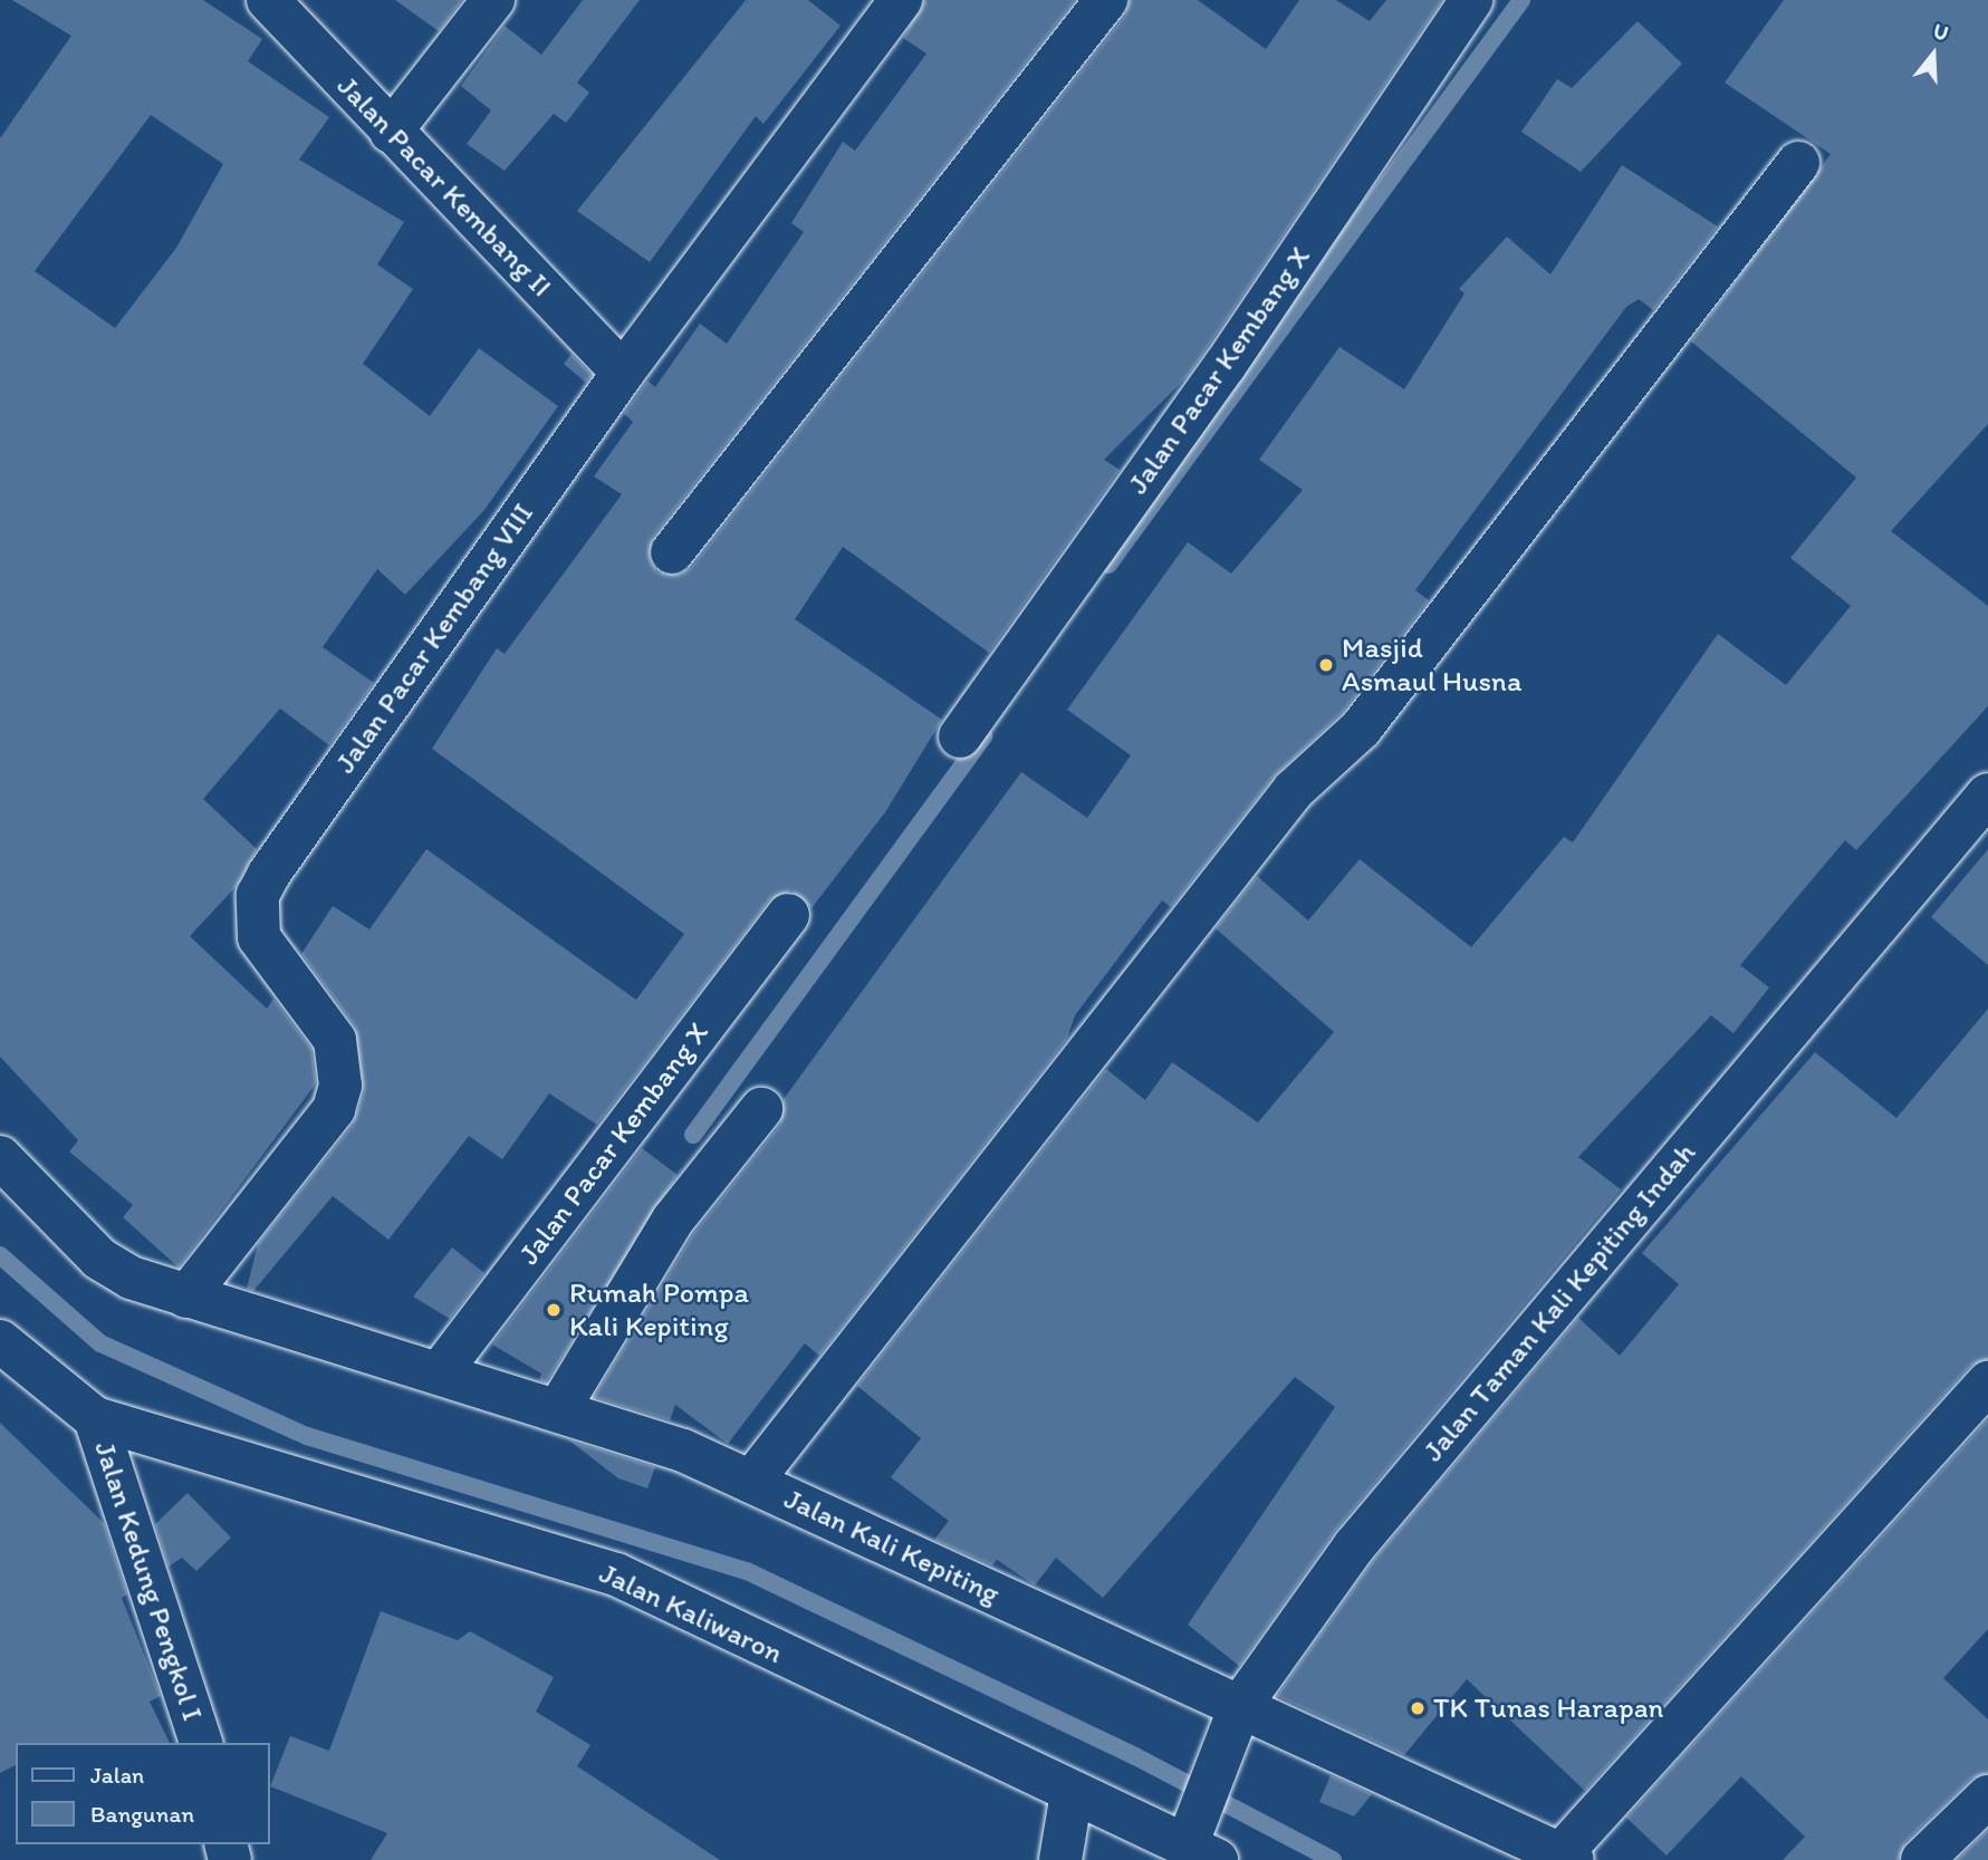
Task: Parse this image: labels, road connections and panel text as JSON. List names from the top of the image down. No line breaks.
{"streets":{"street":["Jalan Pacar Kembang II","Jalan Pacar Kembang X","Jalan Pacar Kembang VIII","Jalan Taman Kali Kepiting Indah","Jalan Kali Kepiting","Jalan Kedung Pengkol I","Jalan Kaliwaron"]},"crossings":[["Jalan Pacar Kembang II","Jalan Pacar Kembang VIII"],["Jalan Pacar Kembang X","Jalan Kali Kepiting"],["Jalan Pacar Kembang VIII","Jalan Kali Kepiting"],["Jalan Taman Kali Kepiting Indah","Jalan Kali Kepiting"],["Jalan Taman Kali Kepiting Indah","Jalan Kaliwaron"],["Jalan Kedung Pengkol I","Jalan Kaliwaron"]],"places":["Masjid Asmaul Husna","Rumah Pompa Kali Kepiting","TK Tunas Harapan"],"legend":["Jalan","Bangunan"],"north":"top"}
